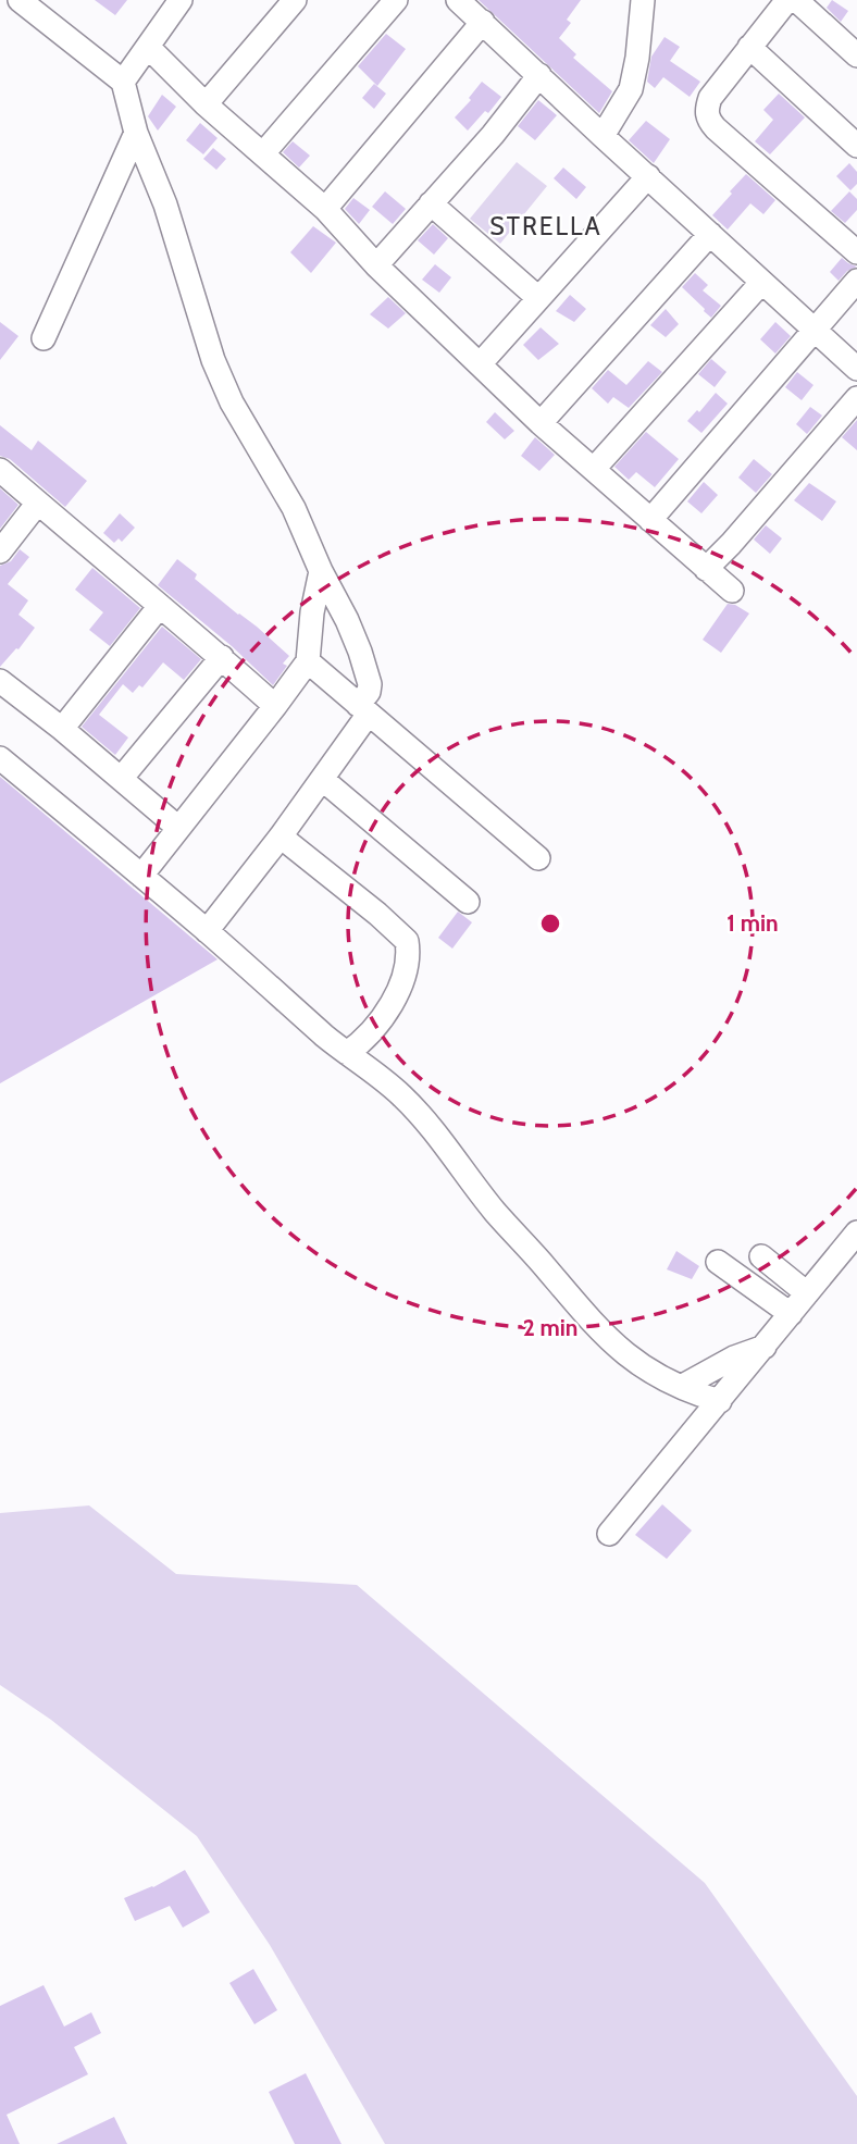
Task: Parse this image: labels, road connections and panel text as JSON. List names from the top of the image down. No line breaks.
{"districts":["STRELLA"],"rings":["1 min","2 min"]}
